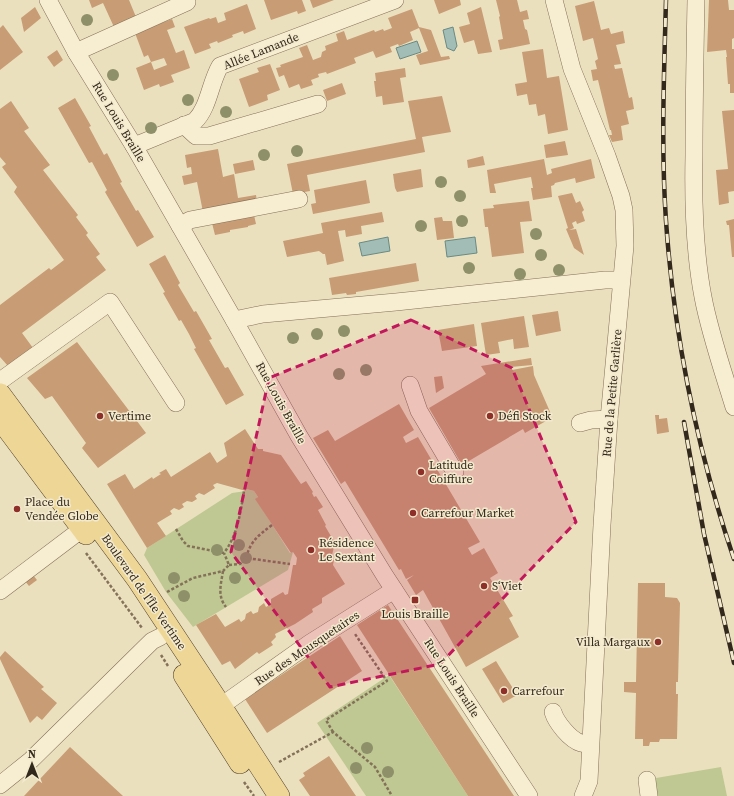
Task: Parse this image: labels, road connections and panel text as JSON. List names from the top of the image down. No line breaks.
{"streets":{"main road":["Boulevard de l'Île Vertime"],"street":["Allée Lamande","Rue Louis Braille","Rue de la Petite Garlière","Rue des Mousquetaires"]},"crossings":[["Allée Lamande","Rue Louis Braille"],["Rue Louis Braille","Rue des Mousquetaires"],["Boulevard de l'Île Vertime","Rue des Mousquetaires"]],"places":{"other":["Vertime","Défi Stock","Latitude Coiffure","Place du Vendée Globe","Carrefour Market","Résidence Le Sextant","S‘Viet","Villa Margaux","Carrefour"],"transit":["Louis Braille"]},"north":"top"}
